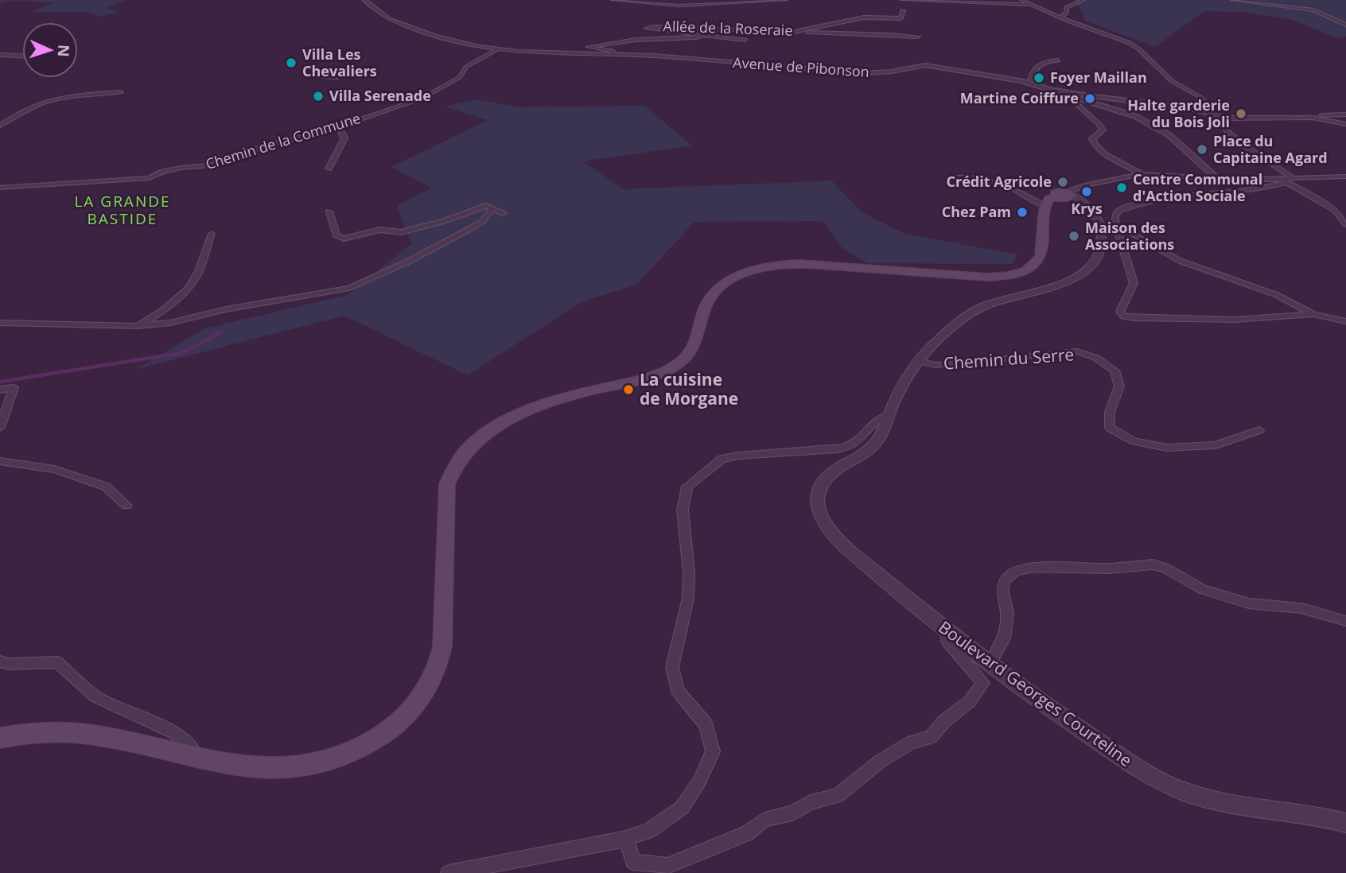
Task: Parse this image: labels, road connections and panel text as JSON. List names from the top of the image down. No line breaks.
{"streets":{"street":["Allée de la Roseraie","Avenue de Pibonson","Chemin de la Commune","Chemin du Serre","Boulevard Georges Courteline"]},"crossings":[["Allée de la Roseraie","Avenue de Pibonson"],["Avenue de Pibonson","Chemin de la Commune"],["Chemin du Serre","Boulevard Georges Courteline"]],"districts":["LA GRANDE BASTIDE"],"places":["Villa Les Chevaliers","Foyer Maillan","Villa Serenade","Martine Coiffure","Halte garderie du Bois Joli","Place du Capitaine Agard","Crédit Agricole","Centre Communal d'Action Sociale","Krys","Chez Pam","Maison des Associations","La cuisine de Morgane"],"north":"right"}
